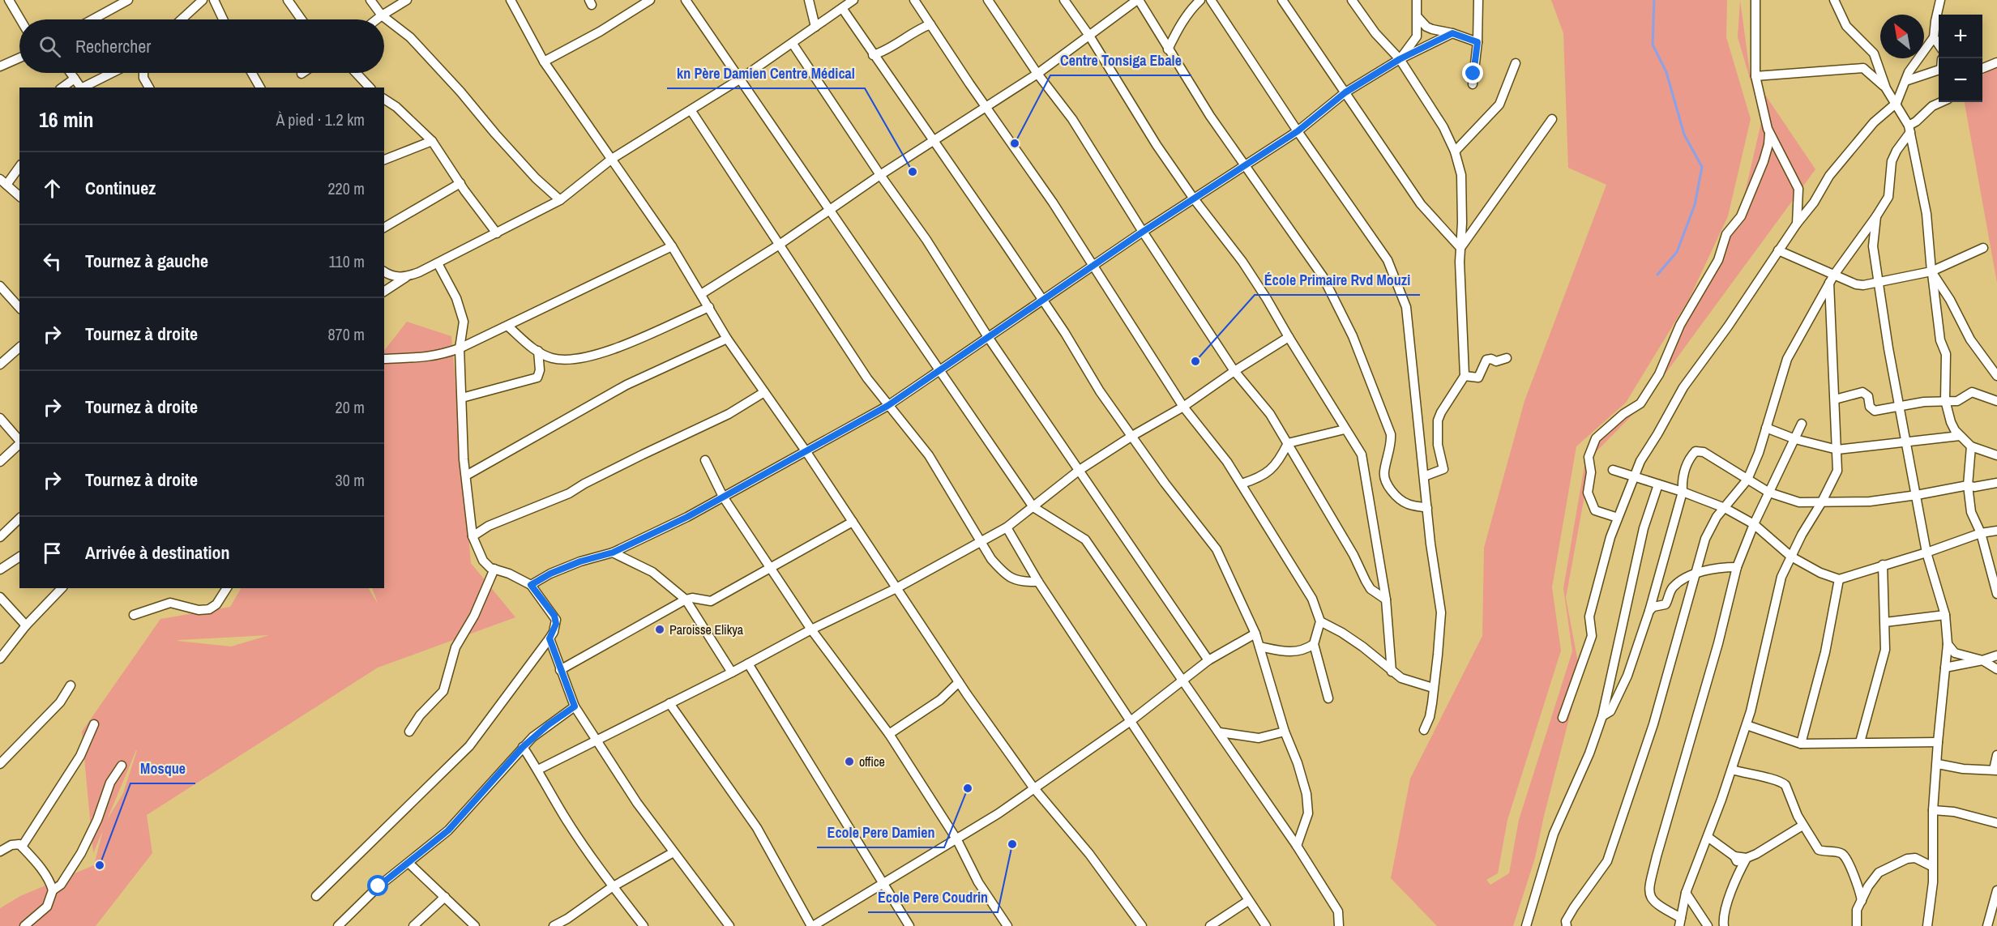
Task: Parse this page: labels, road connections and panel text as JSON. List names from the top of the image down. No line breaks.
{"places":["Centre Tonsiga Ebale","kn Père Damien Centre Médical","École Primaire Rvd Mouzi","Paroisse Elikya","office","Ecole Pere Damien","Ecole Pere Coudrin","Mosque"],"north":"top left","page":{"map_buttons":["+","−"],"search":"Rechercher","heading":["16 min","À pied · 1.2 km"],"list":[["Continuez","220 m"],["Tournez à gauche","110 m"],["Tournez à droite","870 m"],["Tournez à droite","20 m"],["Tournez à droite","30 m"],"Arrivée à destination"]}}
